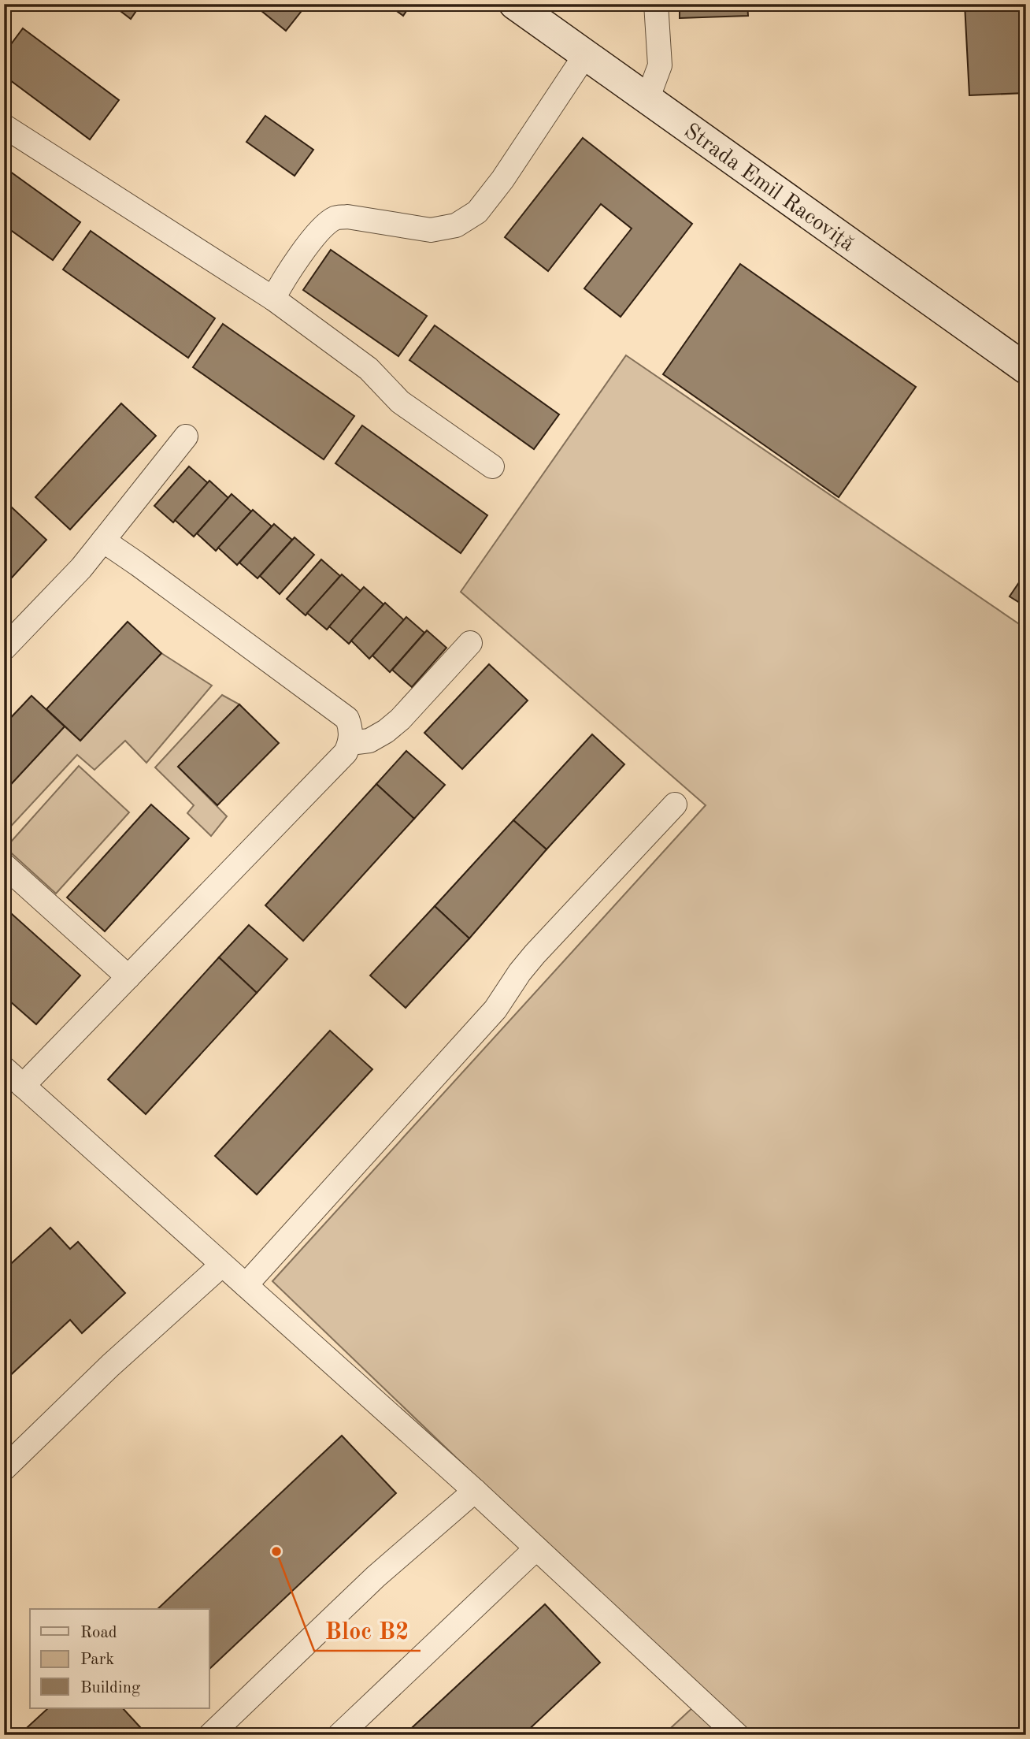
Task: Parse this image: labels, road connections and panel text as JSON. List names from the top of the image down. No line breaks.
{"streets":{"street":["Strada Emil Racoviță"]},"places":["Bloc B2"],"legend":["Road","Park","Building"]}
